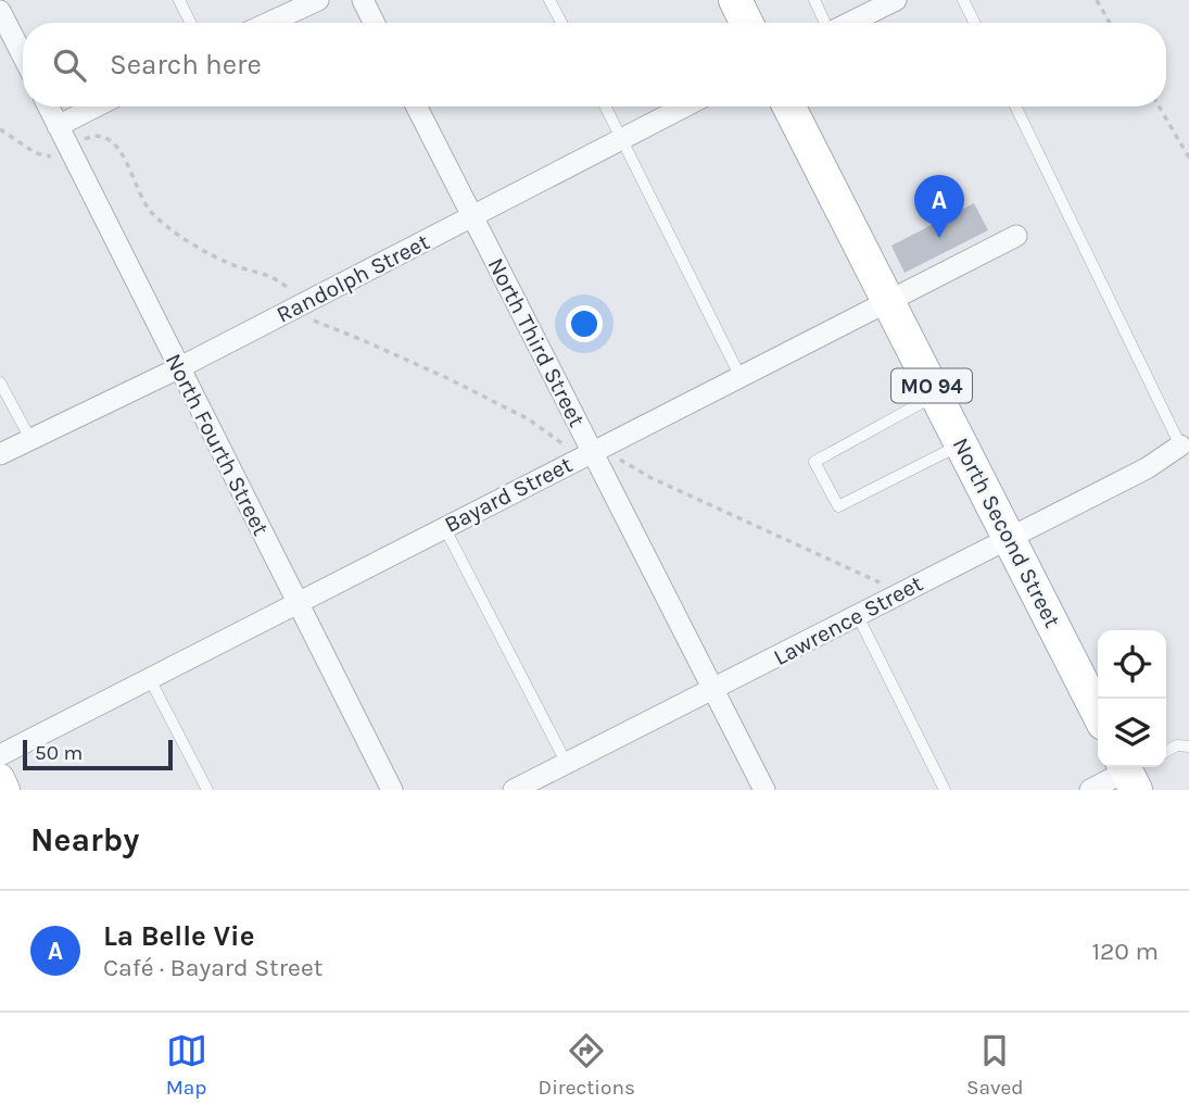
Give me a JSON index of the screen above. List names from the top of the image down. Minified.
{"streets":{"main road":["MO 94","North Second Street"],"street":["Randolph Street","North Third Street","North Fourth Street","Bayard Street","Lawrence Street"]},"crossings":[["Randolph Street","North Third Street"],["Randolph Street","North Fourth Street"],["North Third Street","Bayard Street"],["North Third Street","Lawrence Street"],["North Fourth Street","Bayard Street"],["Bayard Street","North Second Street"],["North Second Street","Lawrence Street"]],"scale_bar":"50 m","page":{"search":"Search here","pins":"A","scale":"50 m","heading":"Nearby","list":[{"mark":"A","name":"La Belle Vie","note":"Café · Bayard Street","value":"120 m"}],"nav":["Map","Directions","Saved"]}}
